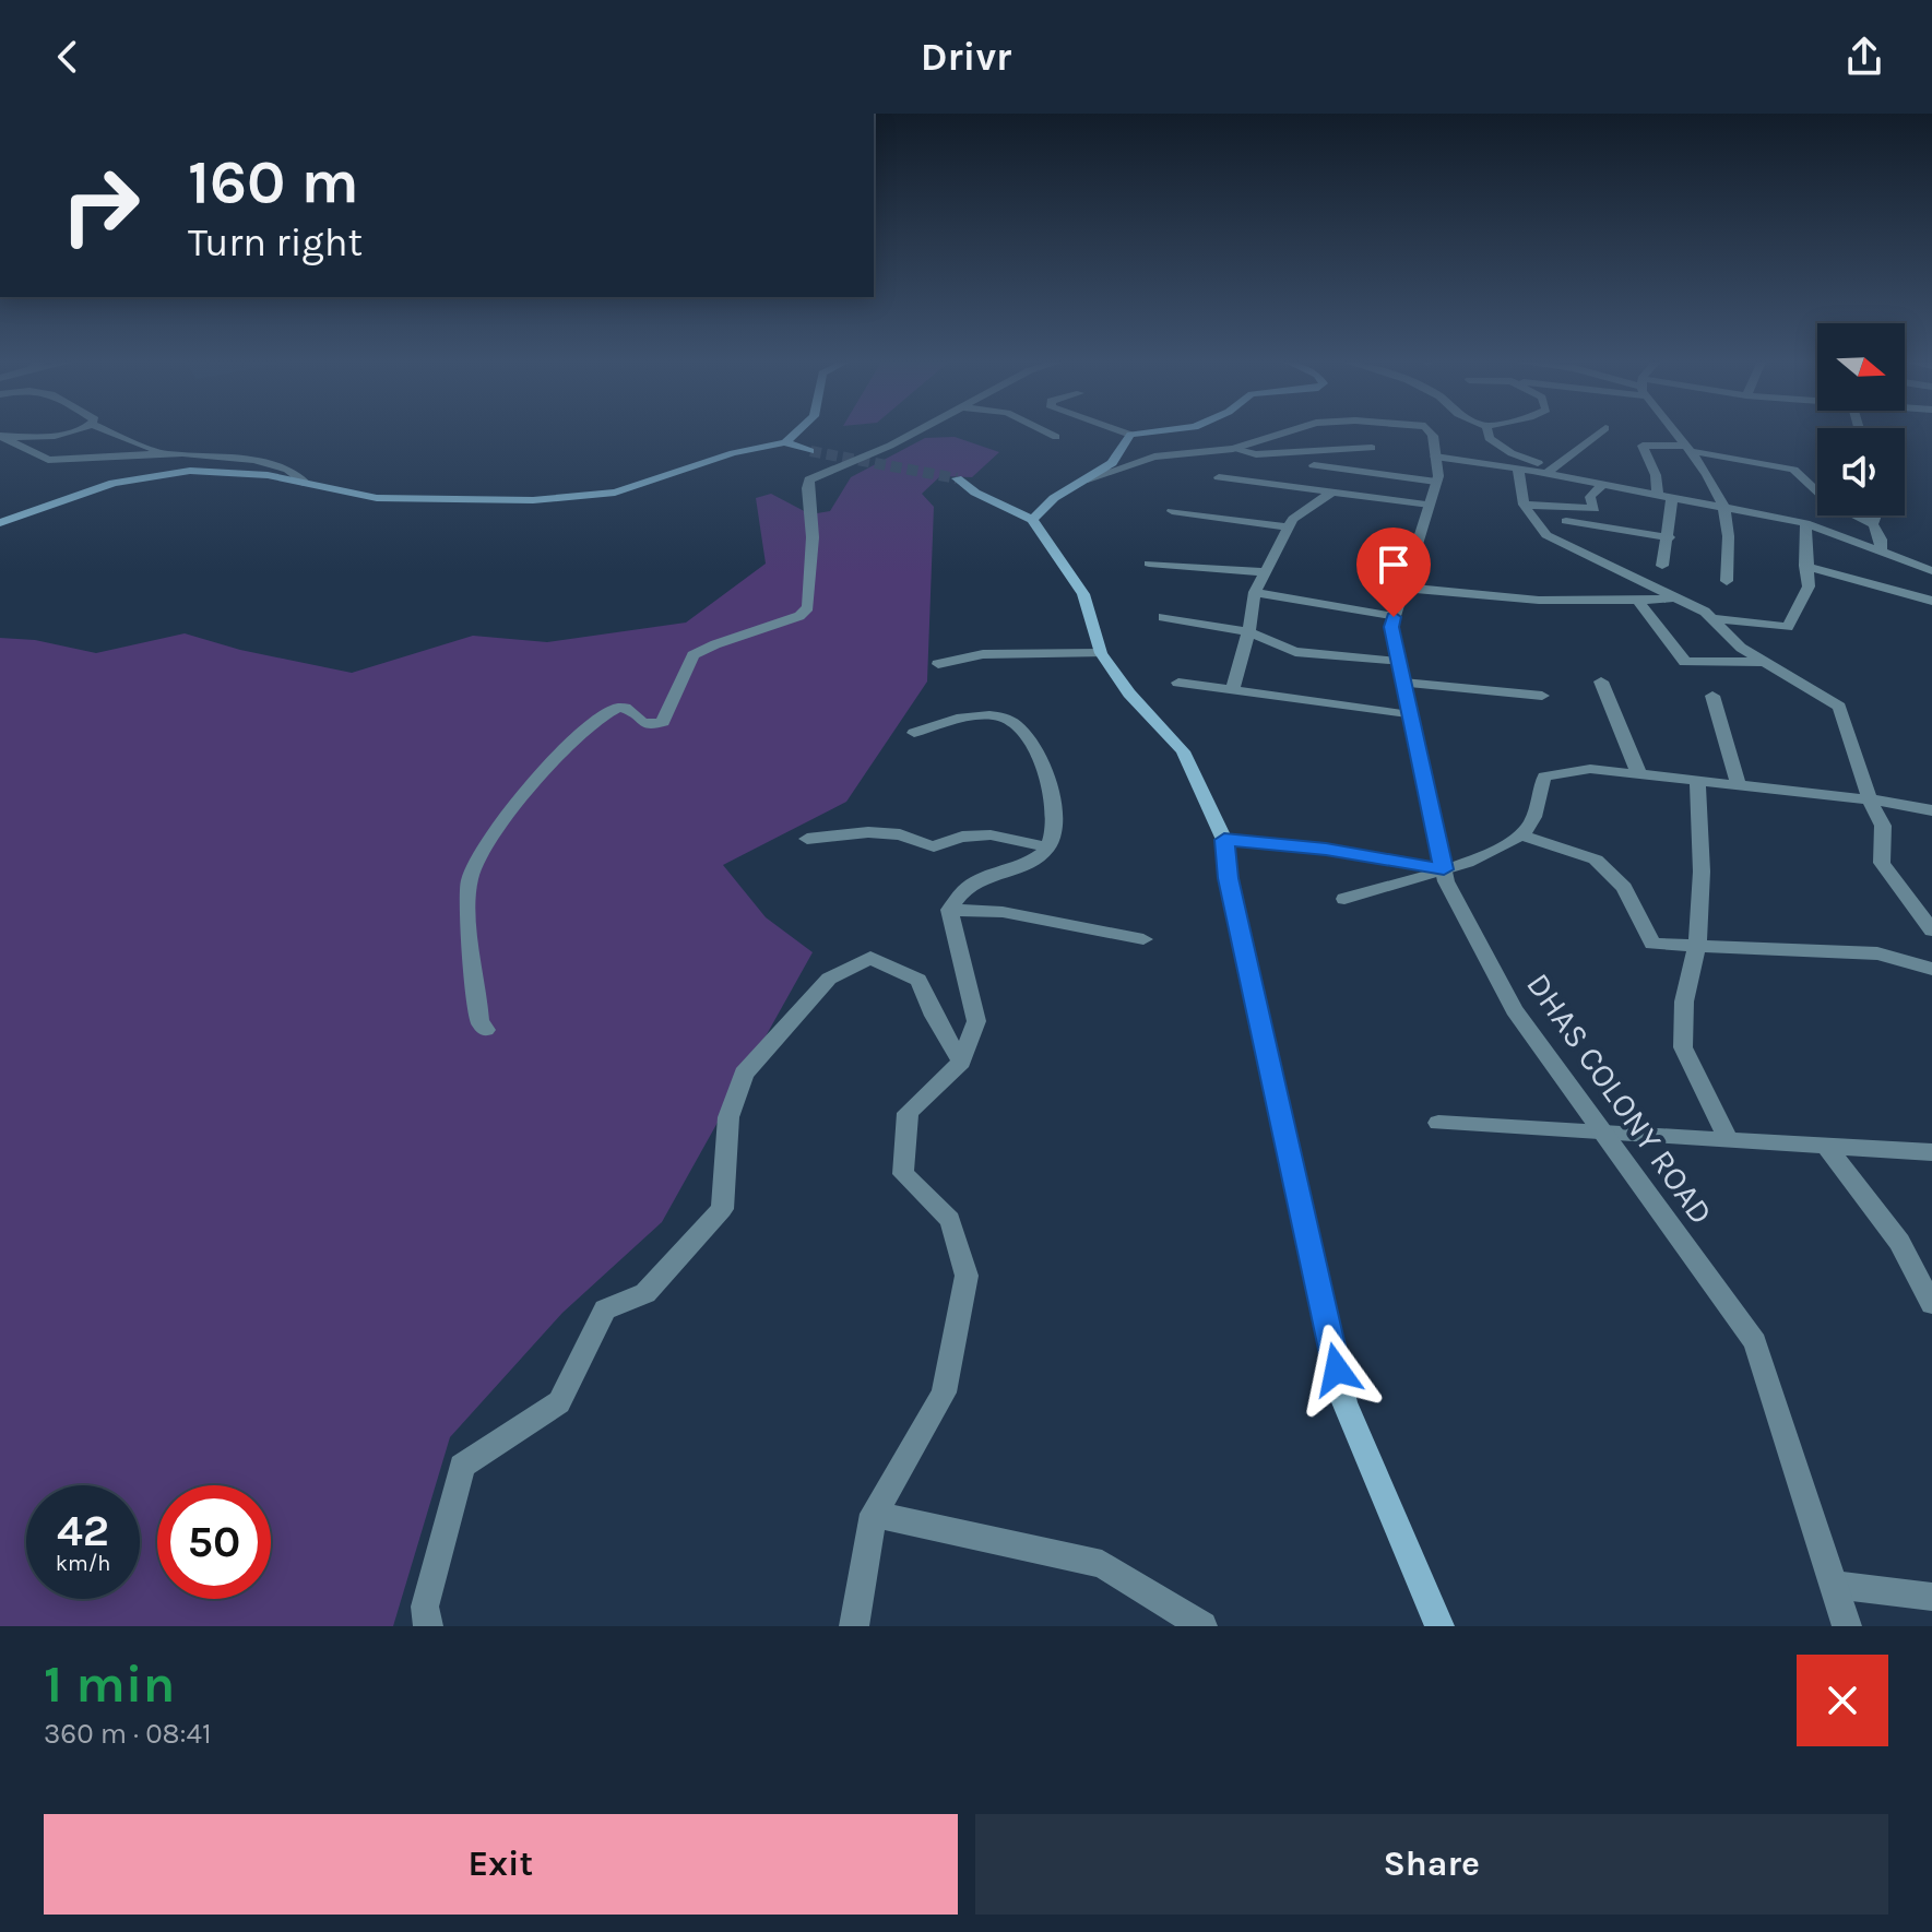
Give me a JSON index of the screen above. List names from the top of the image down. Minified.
{"streets":{"street":["DHAS COLONY ROAD"]},"north":"right","page":{"header":"Drivr","turn":["160 m","Turn right"],"speed":"42 km/h","limit":"50","heading":["1 min","360 m · 08:41"],"buttons":["Exit","Share"]}}
